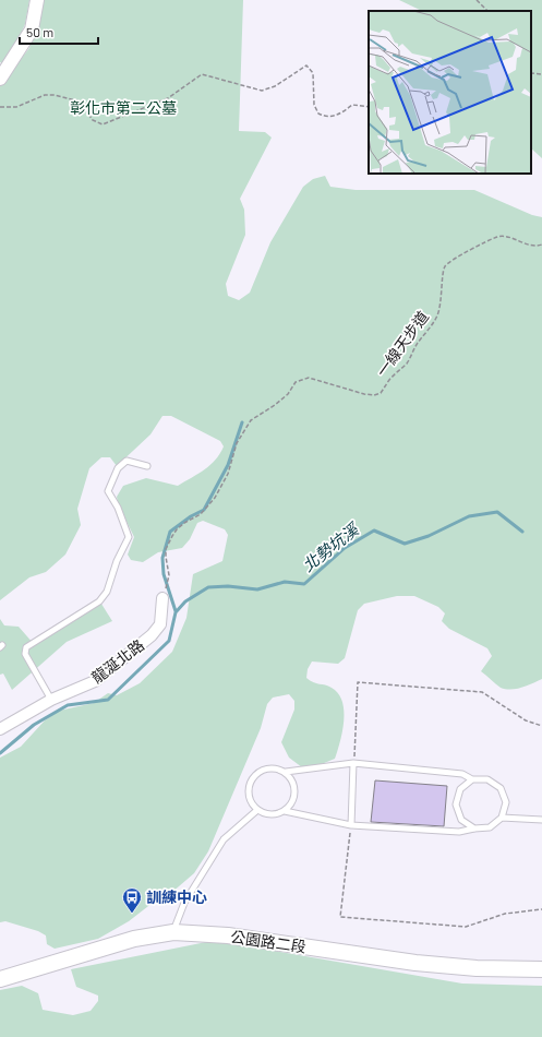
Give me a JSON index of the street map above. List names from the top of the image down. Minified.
{"streets":{"main road":["公園路二段"],"street":["龍涎北路"],"path":["一線天步道"]},"crossings":[["一線天步道","龍涎北路"]],"water":["北勢坑溪"],"parks":["彰化市第二公墓"],"places":{"bus stop":["訓練中心"]},"scale_bar":"50 m"}
